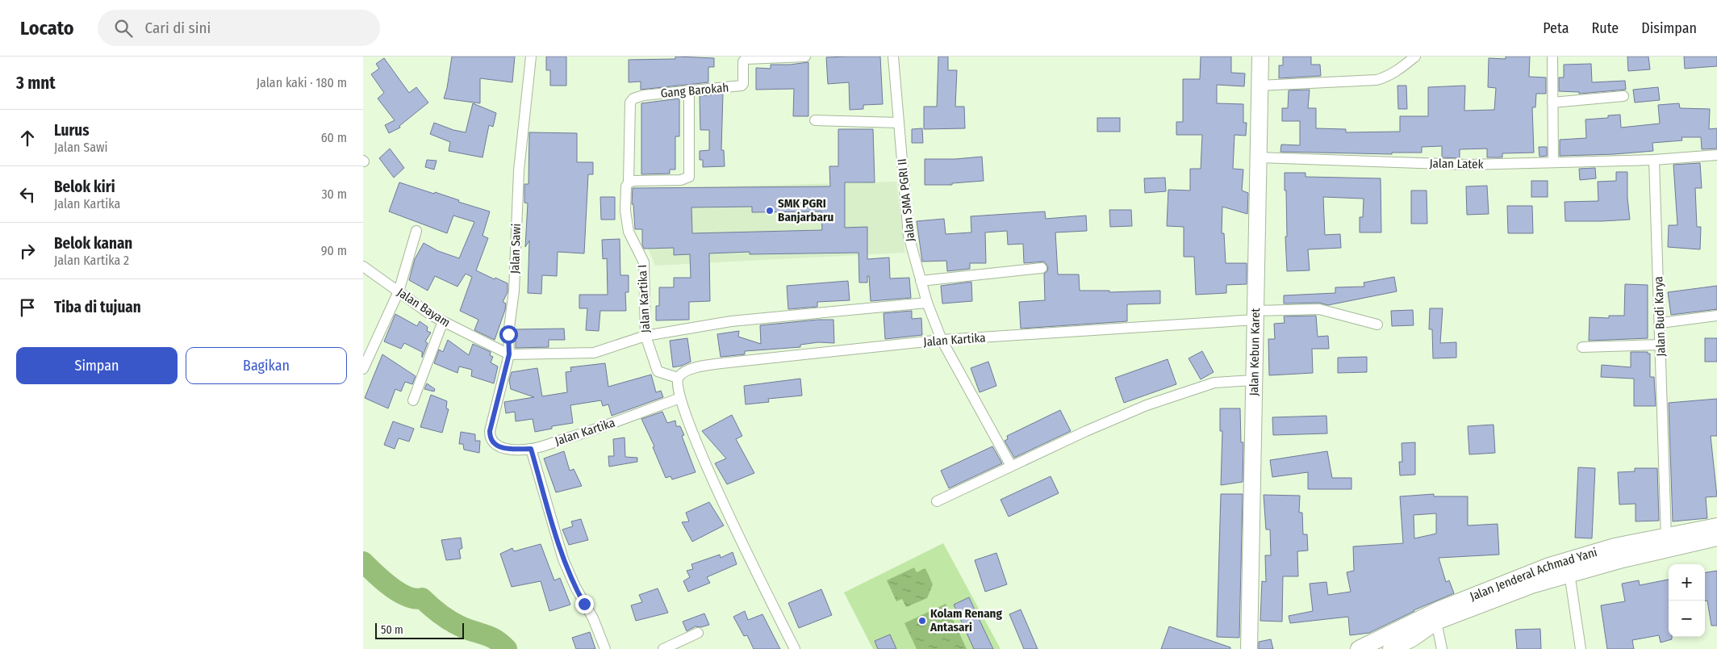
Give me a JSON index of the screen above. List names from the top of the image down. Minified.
{"streets":{"main road":["Jalan Kebun Karet","Jalan Jenderal Achmad Yani"],"street":["Gang Barokah","Jalan Latek","Jalan SMA PGRI II","Jalan Sawi","Jalan Kartika I","Jalan Bayam","Jalan Budi Karya","Jalan Kartika"]},"crossings":[["Gang Barokah","Jalan Kartika I"],["Jalan Latek","Jalan Budi Karya"],["Jalan Latek","Jalan Kebun Karet"],["Jalan SMA PGRI II","Jalan Kartika"],["Jalan Sawi","Jalan Bayam"],["Jalan Sawi","Jalan Kartika"],["Jalan Kartika I","Jalan Kartika"],["Jalan Budi Karya","Jalan Jenderal Achmad Yani"],["Jalan Kartika","Jalan Kebun Karet"]],"places":["SMK PGRI Banjarbaru","Kolam Renang Antasari"],"scale_bar":"50 m","page":{"header":"Locato","search":"Cari di sini","nav":["Peta","Rute","Disimpan"],"heading":["3 mnt","Jalan kaki · 180 m"],"list":[["Lurus","Jalan Sawi","60 m"],["Belok kiri","Jalan Kartika","30 m"],["Belok kanan","Jalan Kartika 2","90 m"],"Tiba di tujuan"],"buttons":["Simpan","Bagikan"],"map_buttons":["+","−"],"scale":"50 m"}}
